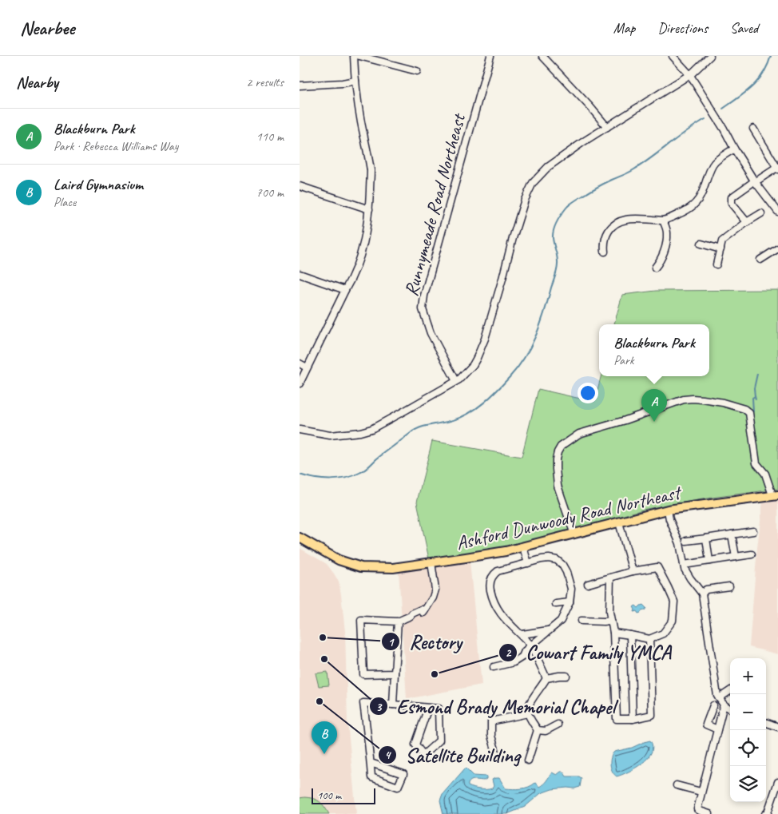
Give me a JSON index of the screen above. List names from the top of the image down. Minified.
{"streets":{"main road":["Ashford Dunwoody Road Northeast"],"street":["Runnymeade Road Northeast"]},"places":["Rectory","Esmond Brady Memorial Chapel","Cowart Family YMCA","Satellite Building"],"scale_bar":"100 m","page":{"header":"Nearbee","nav":["Map","Directions","Saved"],"heading":["Nearby","2 results"],"list":[{"mark":"A","name":"Blackburn Park","note":"Park · Rebecca Williams Way","value":"110 m"},{"mark":"B","name":"Laird Gymnasium","note":"Place","value":"700 m"}],"popup":["Blackburn Park","Park"],"pins":["A","B"],"map_buttons":["+","−"],"scale":"100 m"}}
